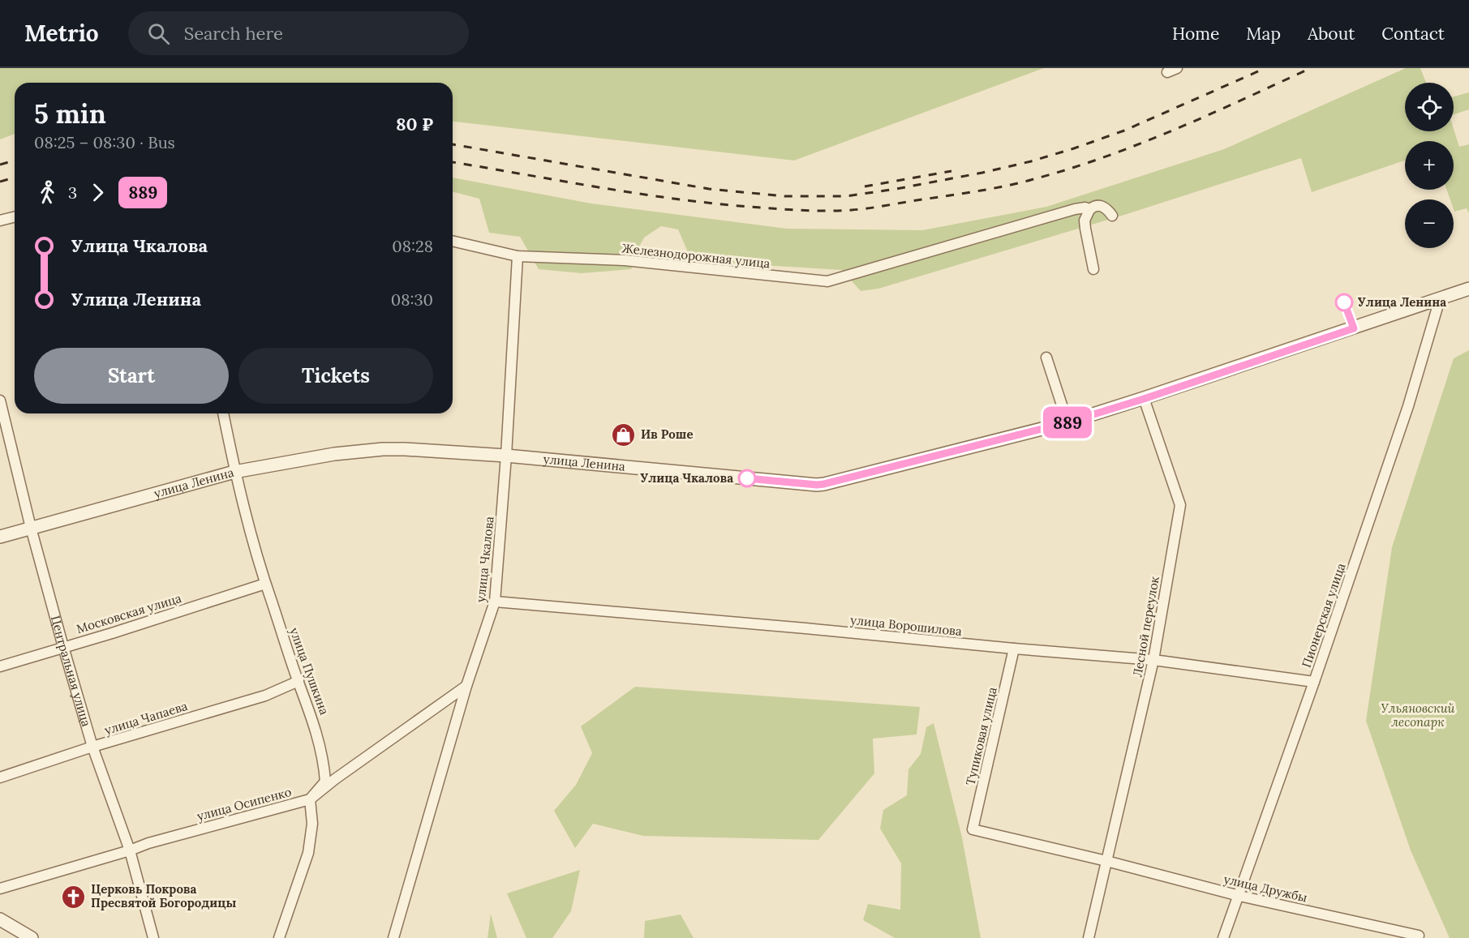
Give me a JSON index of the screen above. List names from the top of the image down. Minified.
{"streets":{"street":["Железнодорожная улица","улица Ленина","улица Чкалова","Московская улица","Пионерская улица","улица Ворошилова","Лесной переулок","Центральная улица","улица Пушкина","улица Чапаева","Тупиковая улица","улица Осипенко","улица Дружбы"]},"crossings":[["Железнодорожная улица","улица Чкалова"],["улица Ленина","улица Чкалова"],["улица Ленина","Пионерская улица"],["улица Ленина","Лесной переулок"],["улица Ленина","Центральная улица"],["улица Ленина","улица Пушкина"],["улица Чкалова","улица Ворошилова"],["улица Чкалова","улица Осипенко"],["Московская улица","Центральная улица"],["Московская улица","улица Пушкина"],["Пионерская улица","улица Ворошилова"],["Пионерская улица","улица Дружбы"],["улица Ворошилова","Лесной переулок"],["улица Ворошилова","Тупиковая улица"],["Лесной переулок","улица Дружбы"],["Центральная улица","улица Чапаева"],["Центральная улица","улица Осипенко"],["улица Пушкина","улица Чапаева"],["улица Пушкина","улица Осипенко"],["Тупиковая улица","улица Дружбы"]],"parks":["Ульяновский лесопарк"],"places":{"other":["Улица Ленина","Улица Чкалова"],"shop":["Ив Роше"],"church":["Церковь Покрова Пресвятой Богородицы"]},"lines":["bus line 889"],"page":{"header":"Metrio","search":"Search here","nav":["Home","Map","About","Contact"],"on_map":"889","map_buttons":["+","−"],"heading":["5 min","08:25 – 08:30 · Bus","80 ₽"],"legs":["3","889"],"list":[{"name":"Улица Чкалова","value":"08:28"},{"name":"Улица Ленина","value":"08:30"}],"buttons":["Start","Tickets"]}}
